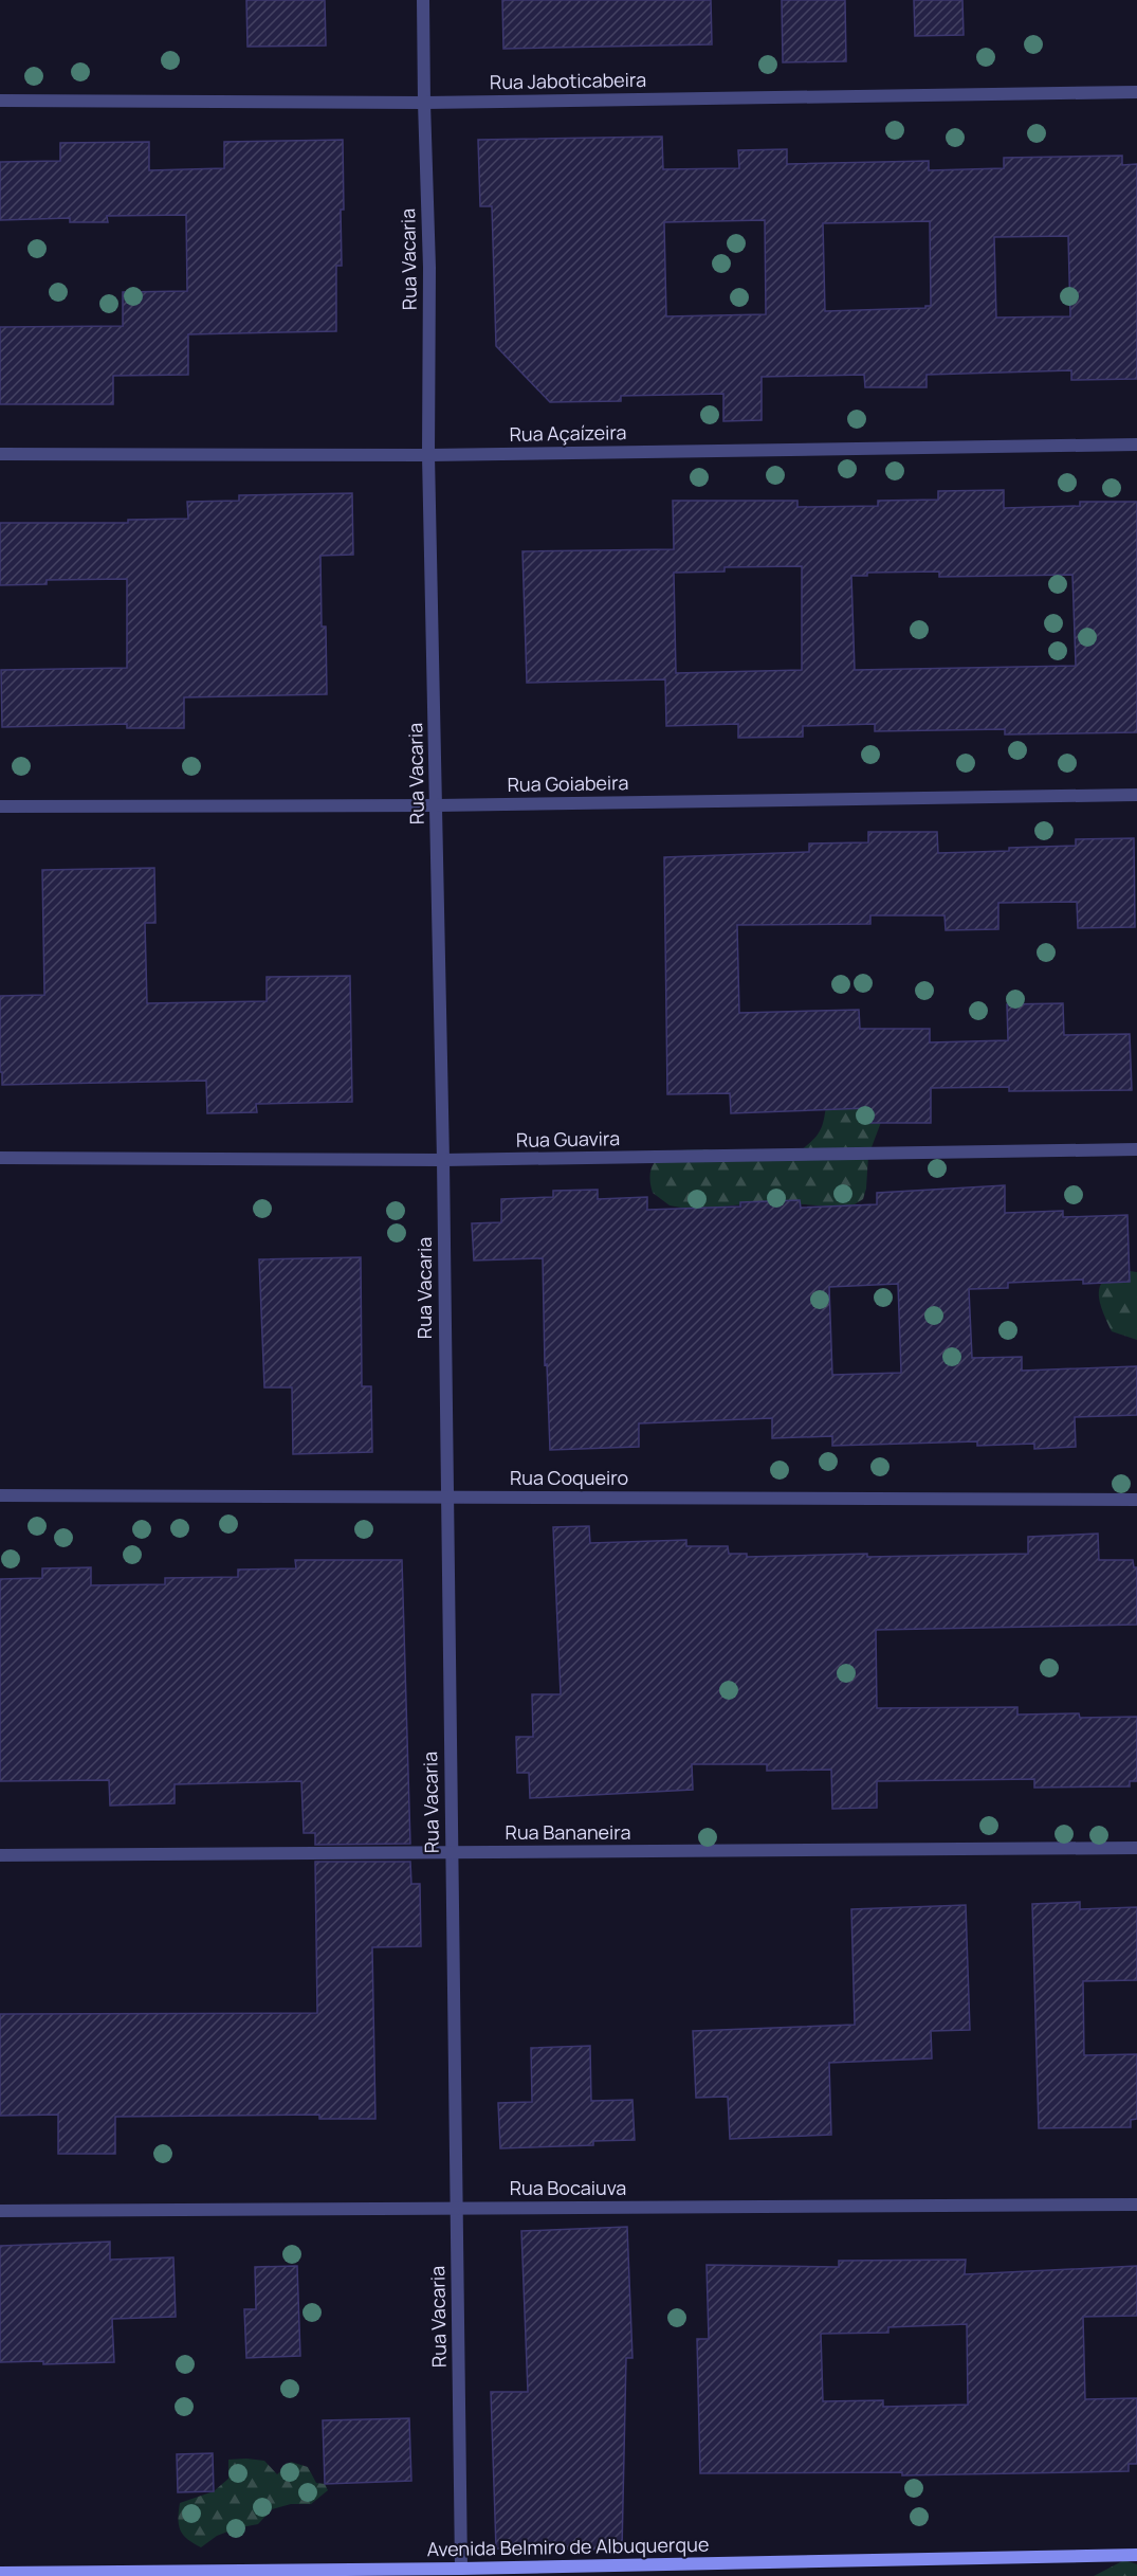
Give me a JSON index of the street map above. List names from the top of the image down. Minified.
{"streets":{"main road":["Avenida Belmiro de Albuquerque"],"street":["Rua Jaboticabeira","Rua Vacaria","Rua Açaízeira","Rua Goiabeira","Rua Guavira","Rua Coqueiro","Rua Bananeira","Rua Bocaiuva"]},"crossings":[["Rua Jaboticabeira","Rua Vacaria"],["Rua Vacaria","Rua Açaízeira"],["Rua Vacaria","Rua Goiabeira"],["Rua Vacaria","Rua Guavira"],["Rua Vacaria","Rua Coqueiro"],["Rua Vacaria","Rua Bananeira"],["Rua Vacaria","Rua Bocaiuva"],["Rua Vacaria","Avenida Belmiro de Albuquerque"]]}
